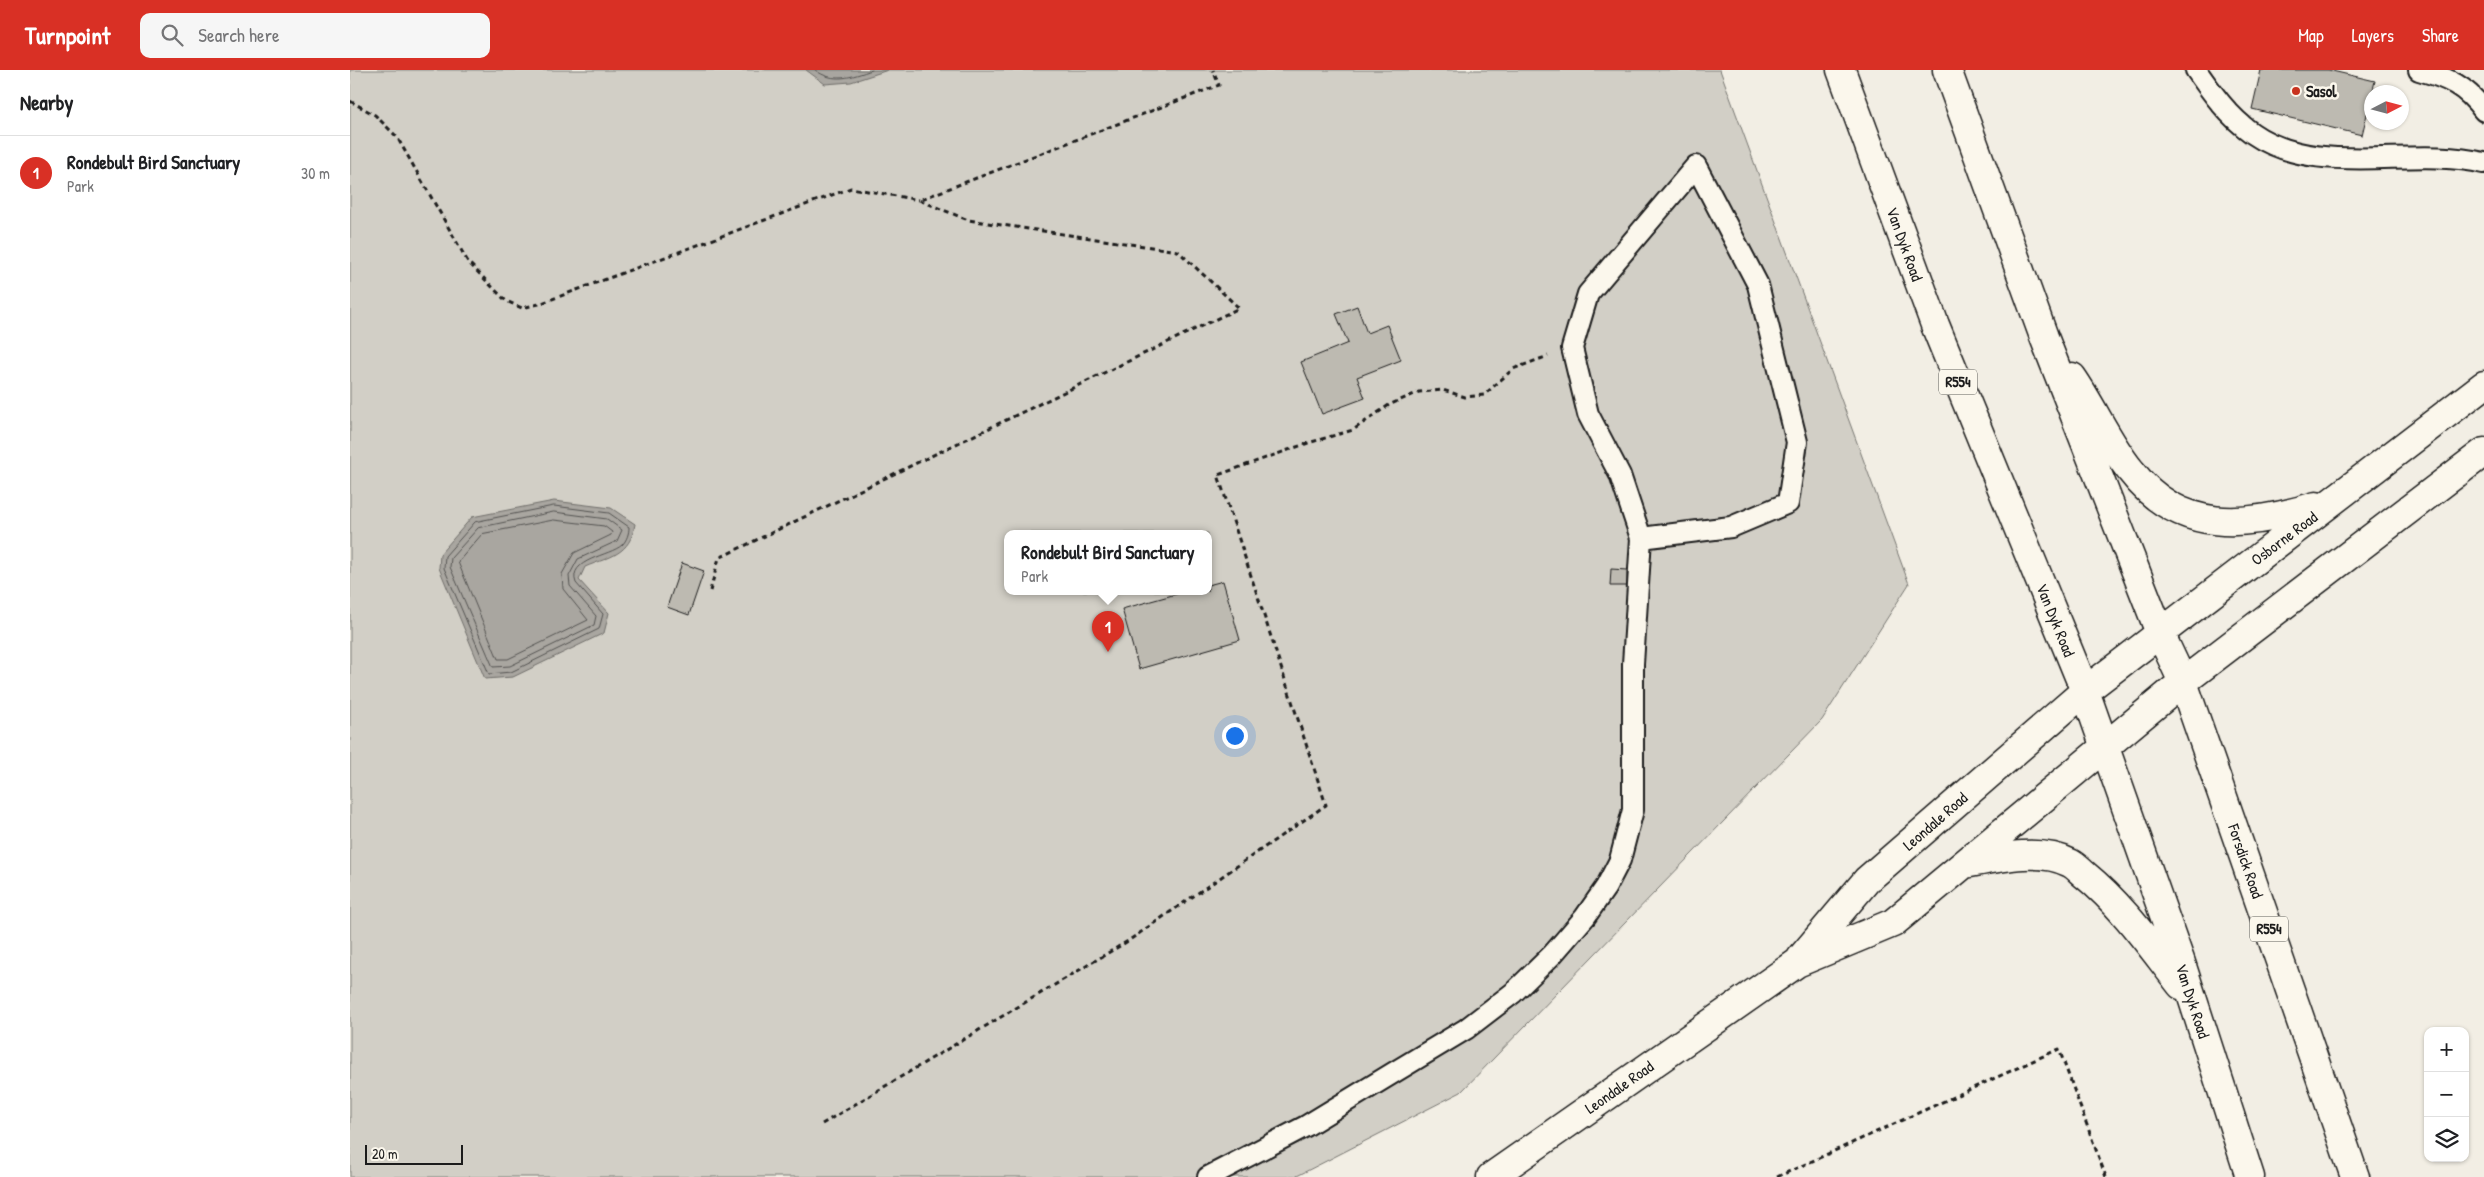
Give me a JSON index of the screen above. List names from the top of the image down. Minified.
{"streets":{"main road":["Van Dyk Road","R554","Osborne Road","Leondale Road","Forsdick Road"]},"crossings":[["Van Dyk Road","Osborne Road"],["Van Dyk Road","Leondale Road"],["R554","Osborne Road"],["R554","Forsdick Road"],["Osborne Road","Leondale Road"],["Osborne Road","Forsdick Road"]],"places":["Sasol"],"scale_bar":"20 m","north":"right","page":{"header":"Turnpoint","search":"Search here","nav":["Map","Layers","Share"],"heading":"Nearby","list":[{"mark":"1","name":"Rondebult Bird Sanctuary","note":"Park","value":"30 m"}],"popup":["Rondebult Bird Sanctuary","Park"],"pins":"1","map_buttons":["+","−"],"scale":"20 m"}}
